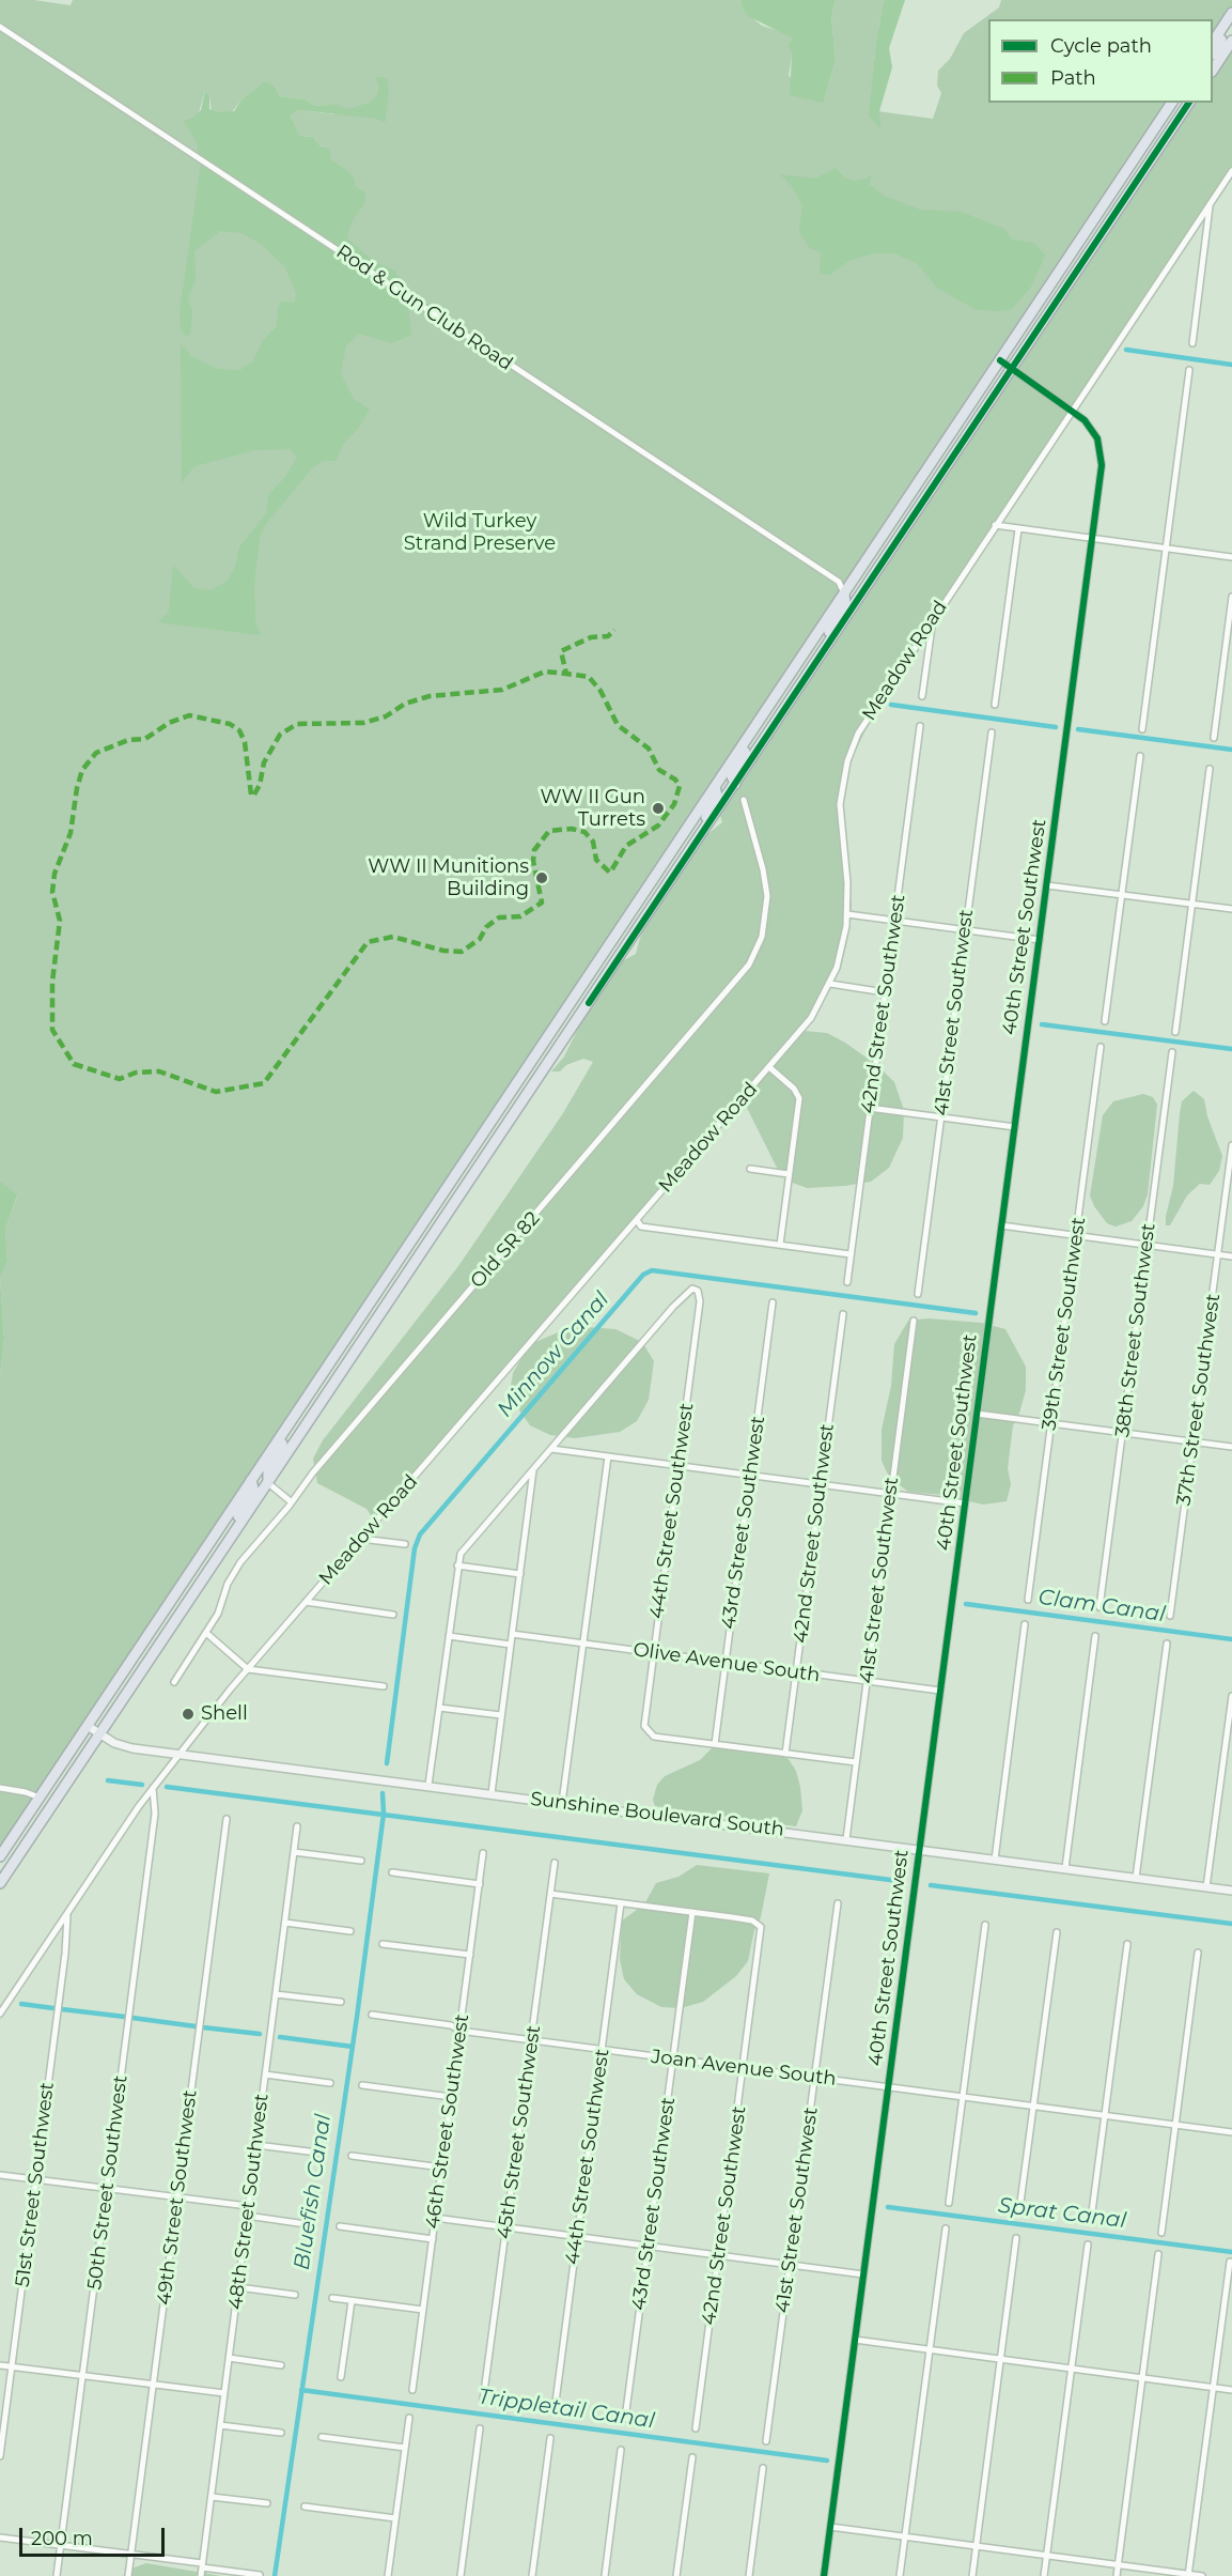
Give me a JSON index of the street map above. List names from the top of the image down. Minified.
{"streets":{"street":["Rod & Gun Club Road","Meadow Road","40th Street Southwest","42nd Street Southwest","41st Street Southwest","Old SR 82","39th Street Southwest","38th Street Southwest","37th Street Southwest","44th Street Southwest","43rd Street Southwest","Olive Avenue South","Sunshine Boulevard South","Joan Avenue South","46th Street Southwest","45th Street Southwest","50th Street Southwest","51st Street Southwest","49th Street Southwest","48th Street Southwest"]},"crossings":[["Meadow Road","40th Street Southwest"],["Meadow Road","Sunshine Boulevard South"],["Meadow Road","50th Street Southwest"],["Meadow Road","51st Street Southwest"],["40th Street Southwest","Olive Avenue South"],["40th Street Southwest","Sunshine Boulevard South"],["40th Street Southwest","Joan Avenue South"],["42nd Street Southwest","43rd Street Southwest"],["42nd Street Southwest","Olive Avenue South"],["42nd Street Southwest","Joan Avenue South"],["41st Street Southwest","Olive Avenue South"],["41st Street Southwest","Sunshine Boulevard South"],["41st Street Southwest","Joan Avenue South"],["44th Street Southwest","43rd Street Southwest"],["44th Street Southwest","Olive Avenue South"],["44th Street Southwest","Joan Avenue South"],["43rd Street Southwest","Olive Avenue South"],["43rd Street Southwest","Joan Avenue South"],["Joan Avenue South","46th Street Southwest"],["Joan Avenue South","45th Street Southwest"]],"water":["Minnow Canal","Clam Canal","Bluefish Canal","Sprat Canal","Trippletail Canal"],"parks":["Wild Turkey Strand Preserve"],"places":["WW II Gun Turrets","WW II Munitions Building","Shell"],"legend":["Cycle path","Path"],"scale_bar":"200 m"}
